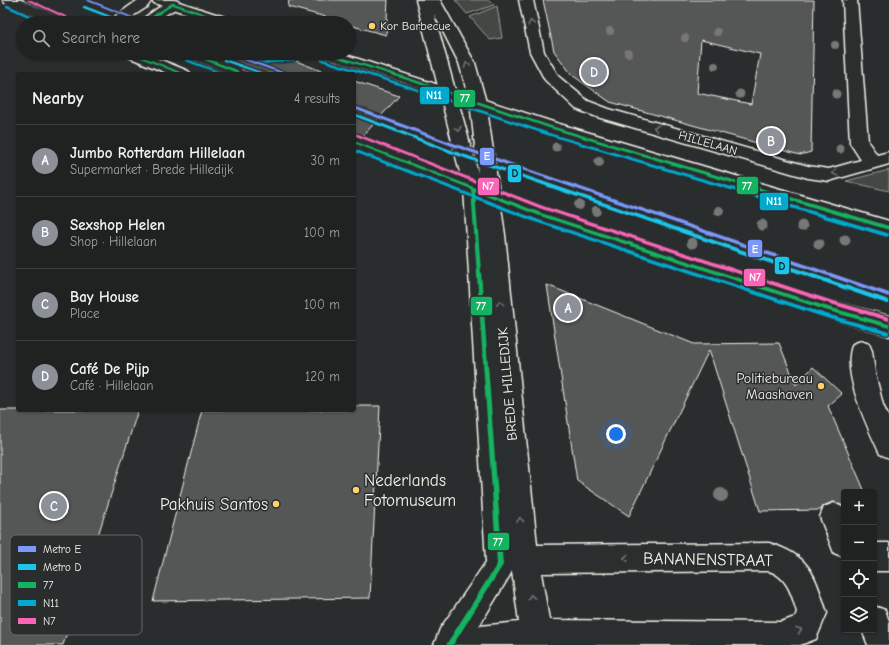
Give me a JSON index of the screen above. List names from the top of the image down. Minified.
{"streets":{"street":["HILLELAAN","BREDE HILLEDIJK","BANANENSTRAAT"]},"crossings":[["BREDE HILLEDIJK","BANANENSTRAAT"]],"places":["Kor Barbecue","Politiebureau Maashaven","Nederlands Fotomuseum","Pakhuis Santos"],"lines":["metro line E","transit line N7","transit line 77","transit line N11","metro line D"],"legend":["Metro E","Metro D","77","N11","N7"],"page":{"search":"Search here","pins":["D","B","A","C"],"heading":["Nearby","4 results"],"list":[{"mark":"A","name":"Jumbo Rotterdam Hillelaan","note":"Supermarket · Brede Hilledijk","value":"30 m"},{"mark":"B","name":"Sexshop Helen","note":"Shop · Hillelaan","value":"100 m"},{"mark":"C","name":"Bay House","note":"Place","value":"100 m"},{"mark":"D","name":"Café De Pijp","note":"Café · Hillelaan","value":"120 m"}],"map_buttons":["+","−"]}}
